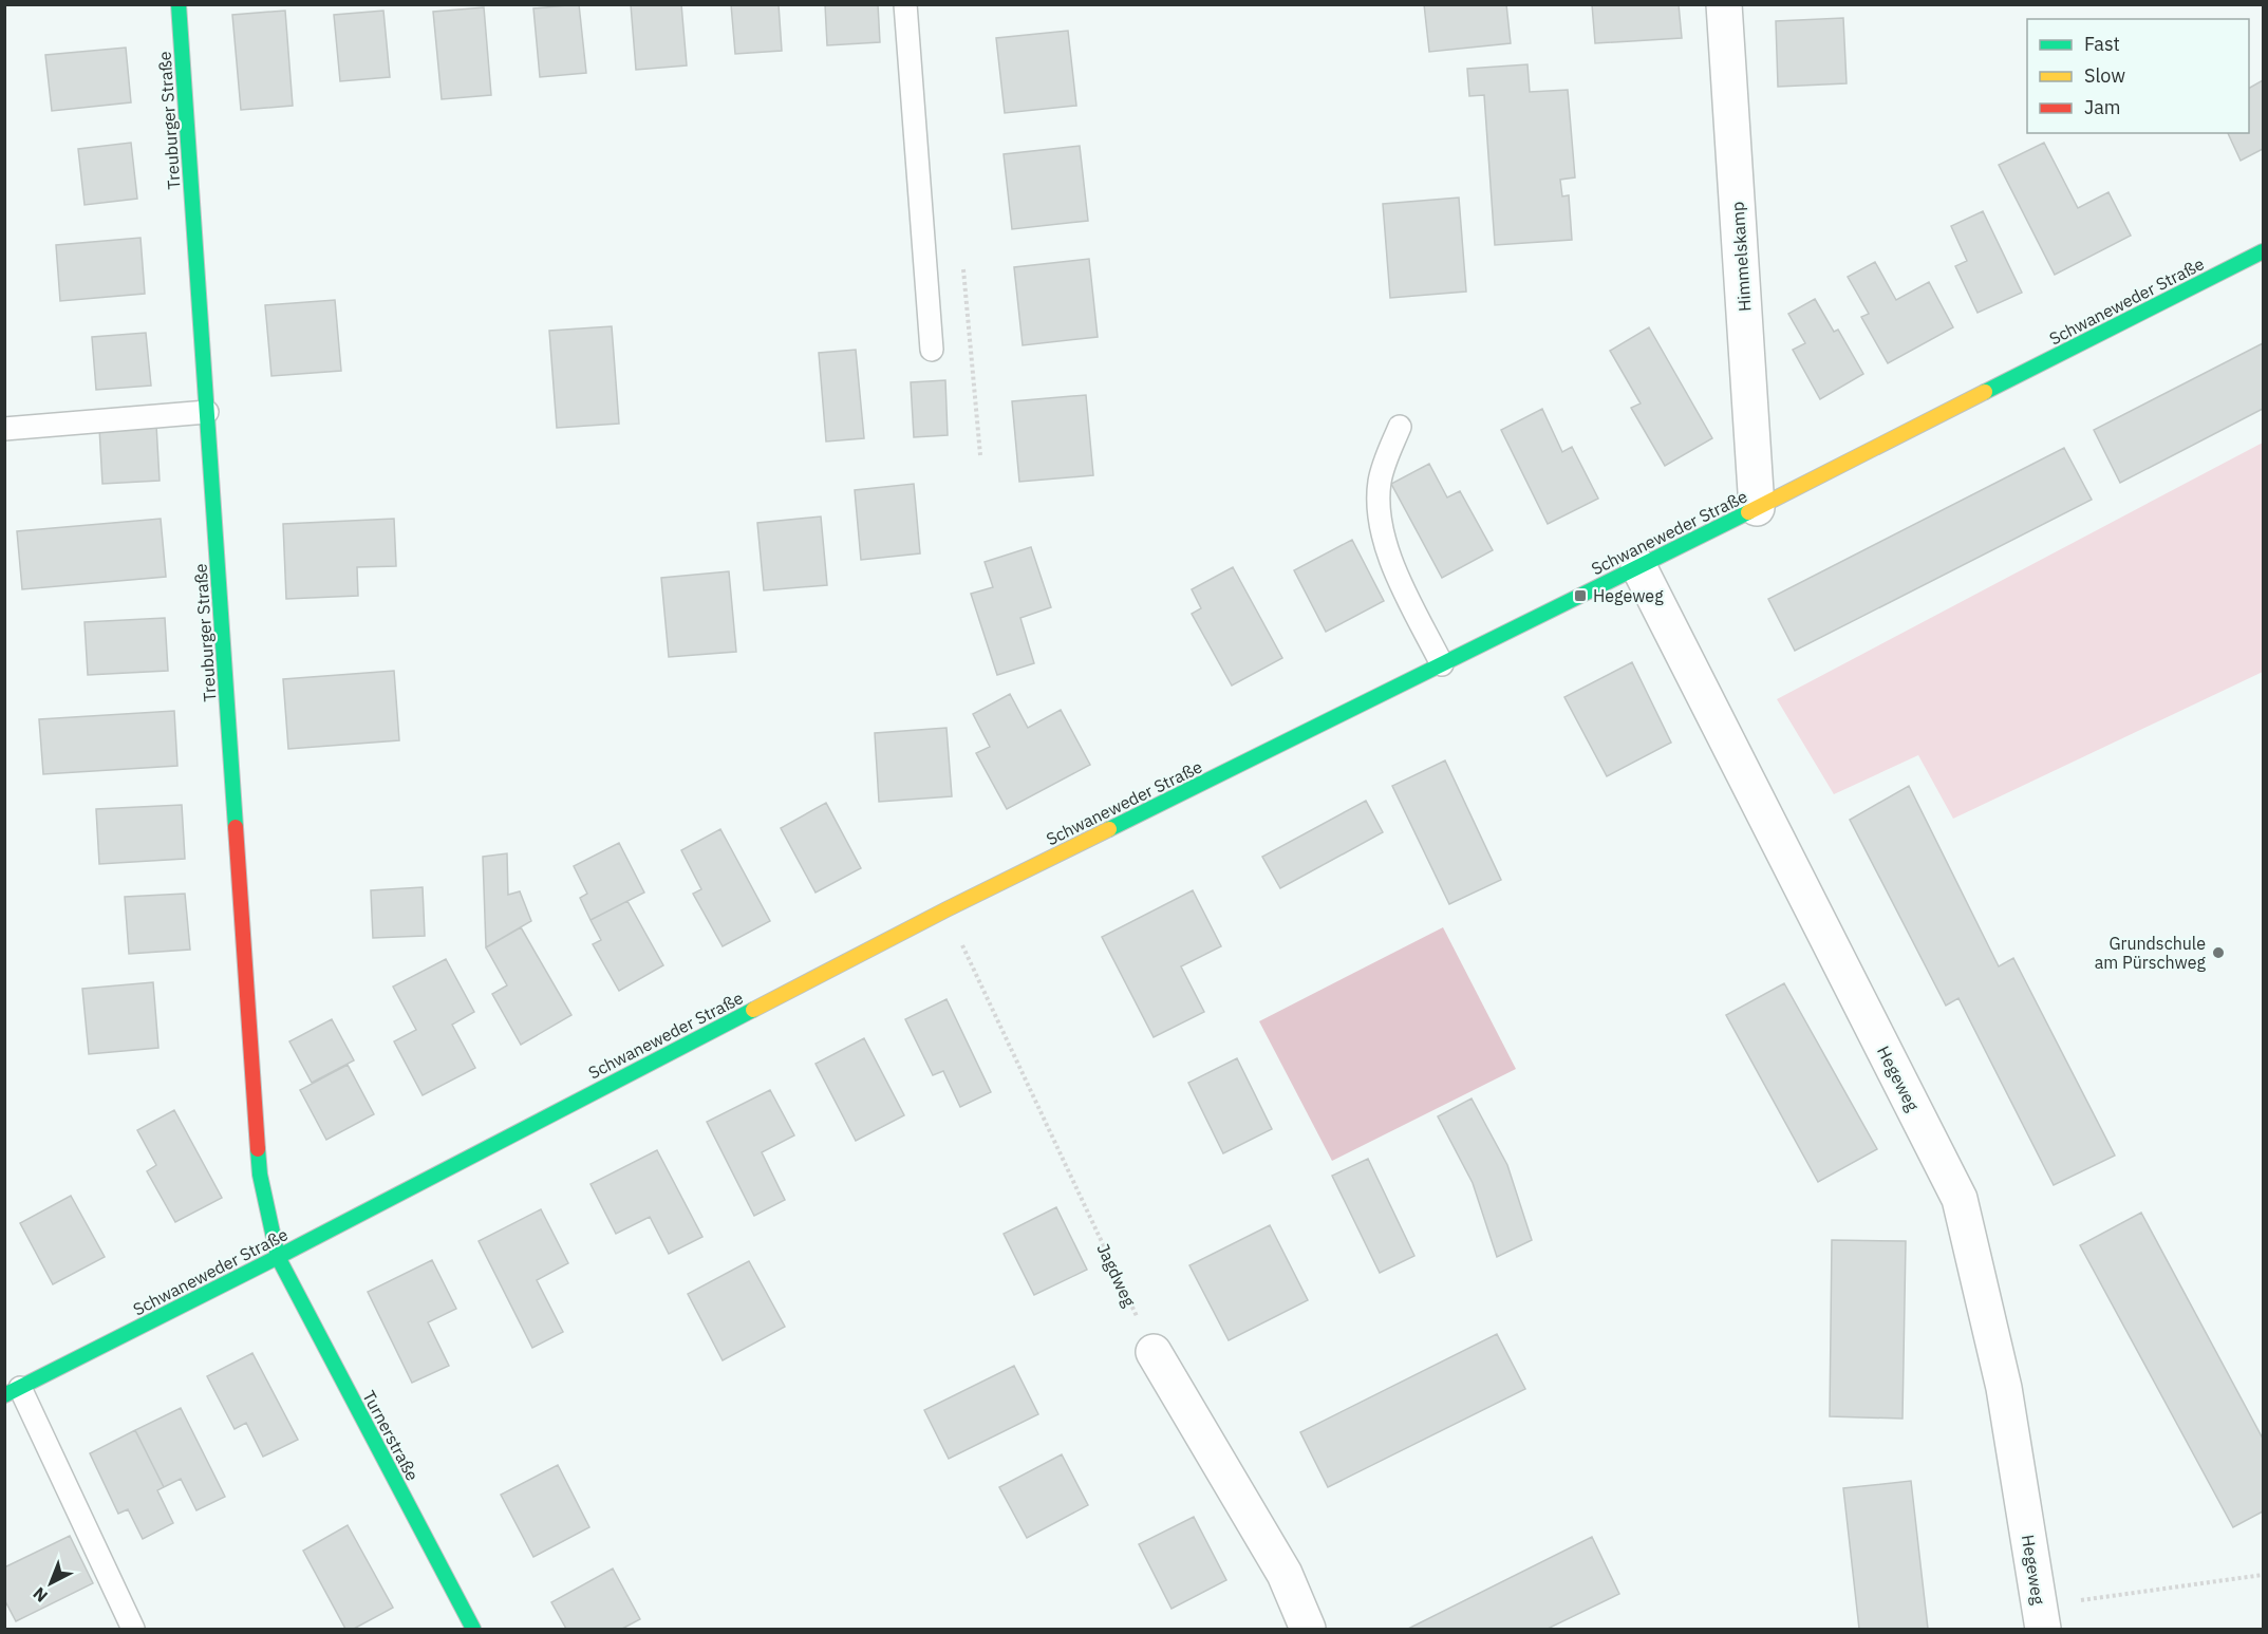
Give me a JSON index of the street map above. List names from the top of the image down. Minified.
{"streets":{"main road":["Treuburger Straße","Schwaneweder Straße","Turnerstraße"],"street":["Himmelskamp","Hegeweg"],"path":["Jagdweg"]},"crossings":[["Treuburger Straße","Schwaneweder Straße"],["Treuburger Straße","Turnerstraße"],["Himmelskamp","Schwaneweder Straße"],["Schwaneweder Straße","Hegeweg"],["Schwaneweder Straße","Jagdweg"],["Schwaneweder Straße","Turnerstraße"]],"places":{"transit":["Hegeweg"],"other":["Grundschule am Pürschweg"]},"legend":["Fast","Slow","Jam"],"north":"bottom left"}
